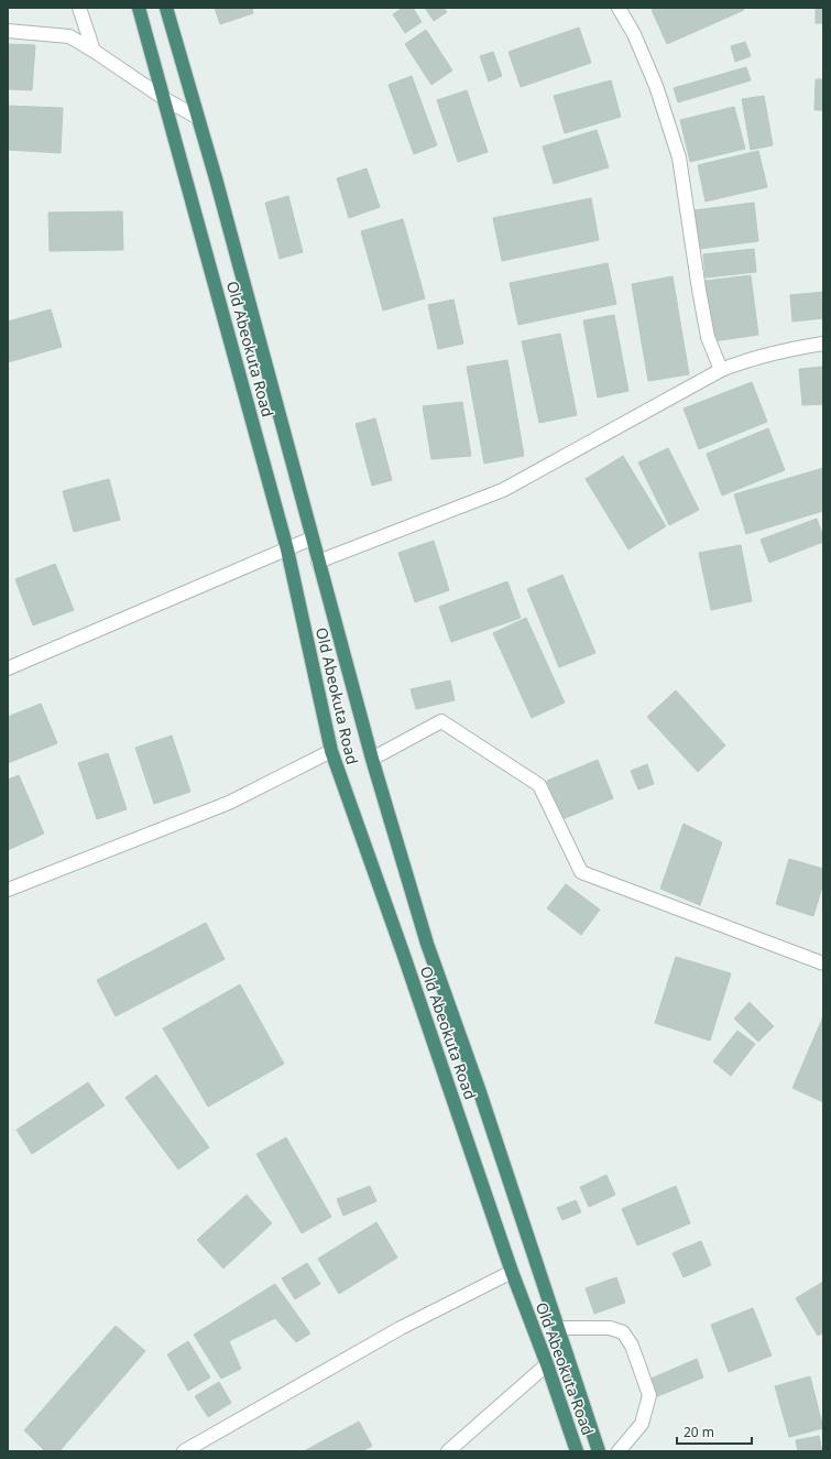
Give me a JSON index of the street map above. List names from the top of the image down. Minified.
{"streets":{"highway":["Old Abeokuta Road"]},"scale_bar":"20 m"}
